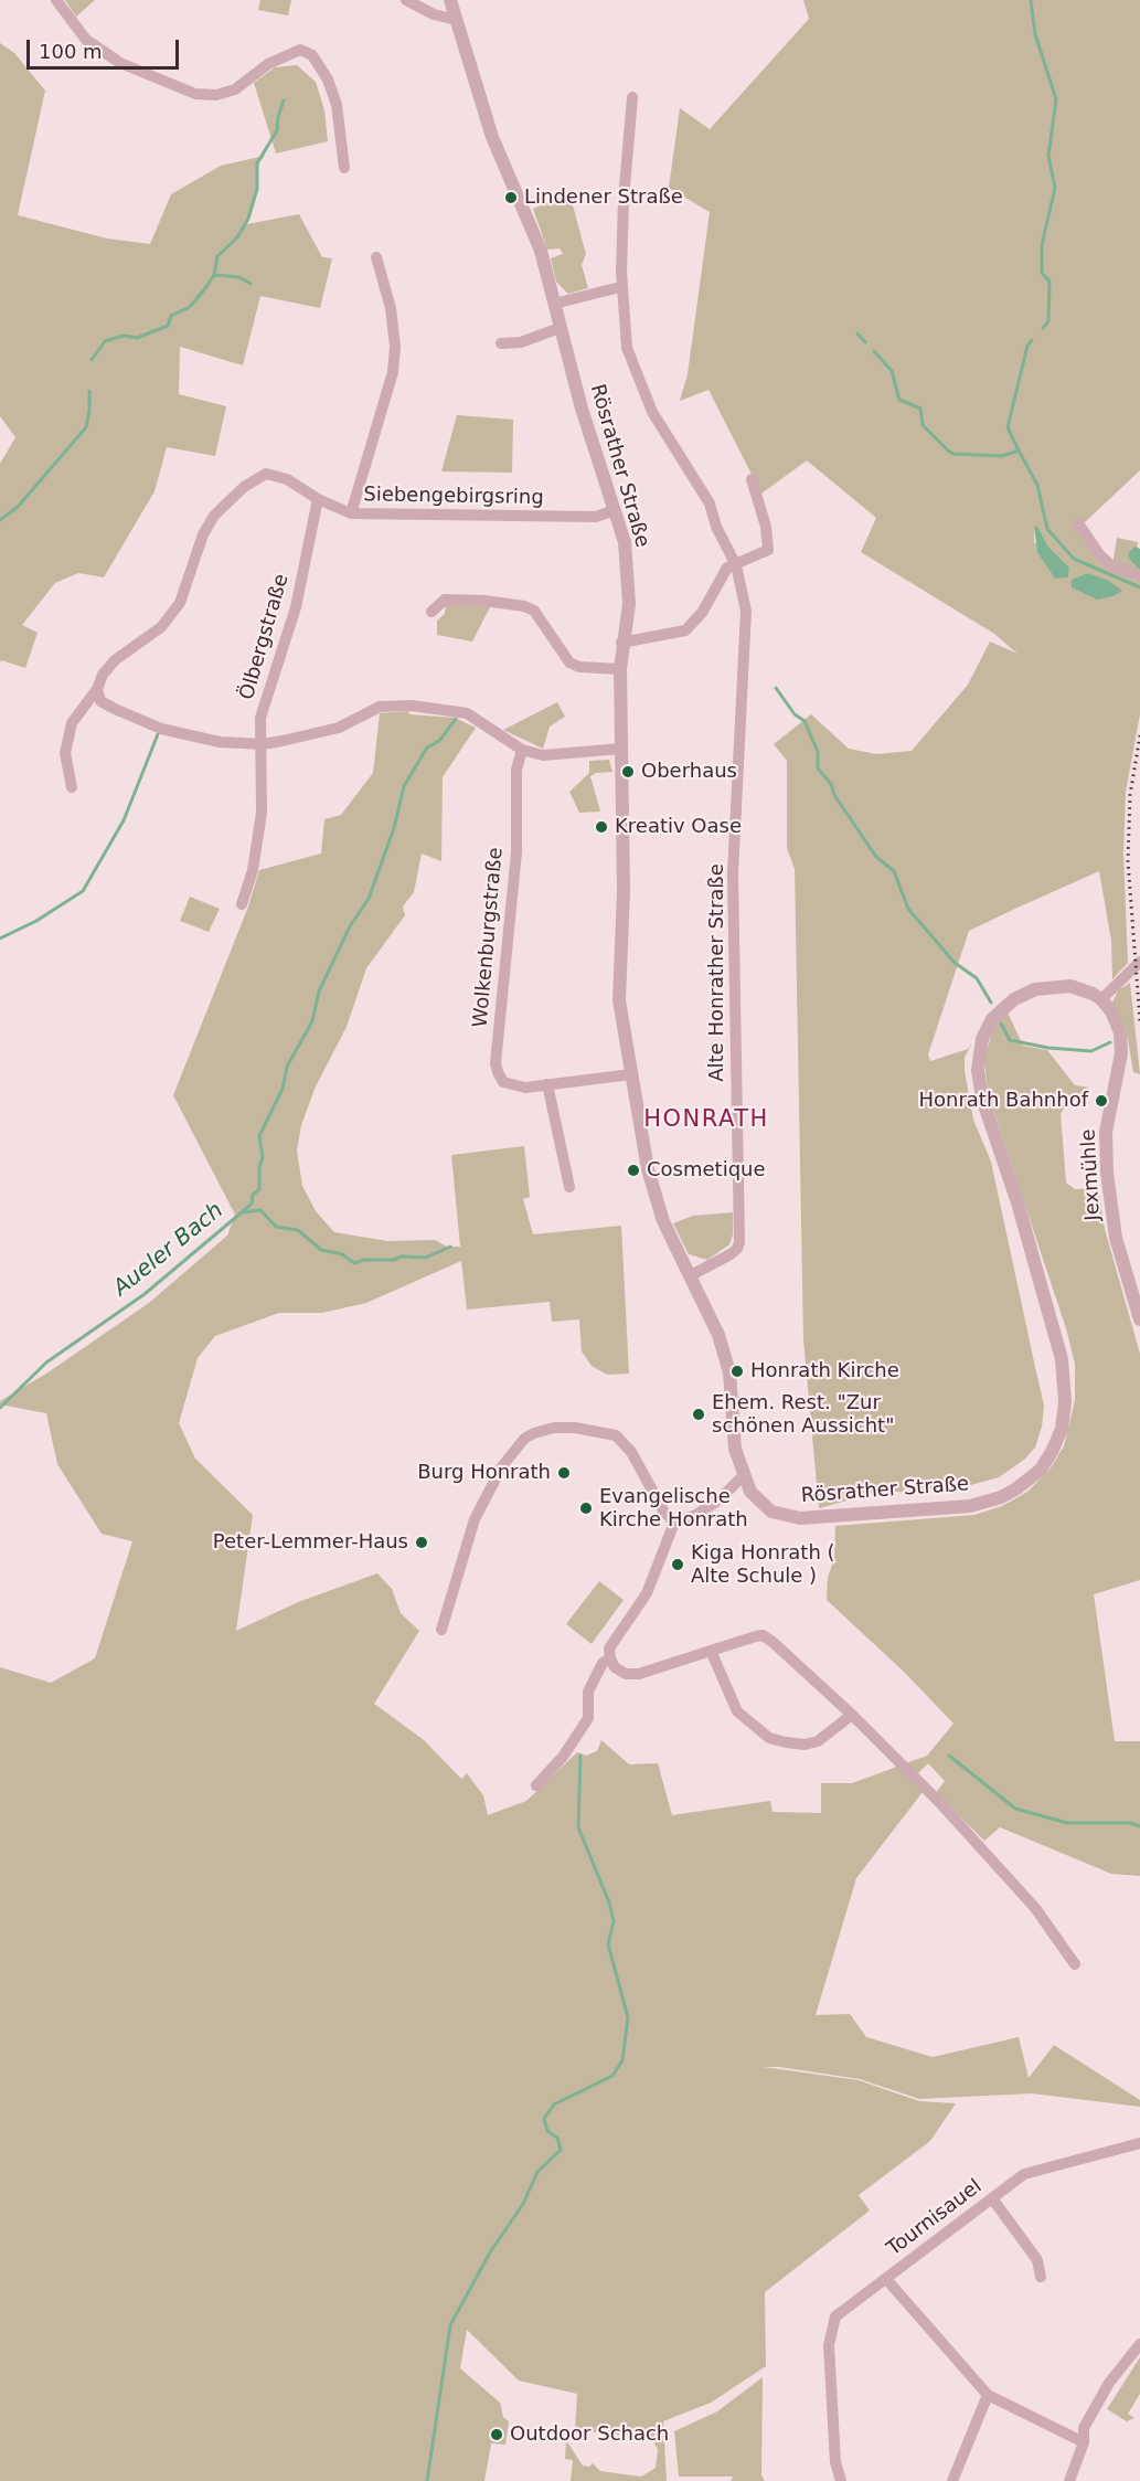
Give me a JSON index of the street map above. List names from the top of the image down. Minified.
{"streets":{"street":["Rösrather Straße","Siebengebirgsring","Ölbergstraße","Wolkenburgstraße","Alte Honrather Straße","Jexmühle","Tournisauel"]},"crossings":[["Rösrather Straße","Siebengebirgsring"],["Rösrather Straße","Wolkenburgstraße"],["Rösrather Straße","Alte Honrather Straße"],["Rösrather Straße","Jexmühle"],["Siebengebirgsring","Ölbergstraße"]],"districts":["HONRATH"],"water":["Aueler Bach"],"places":["Lindener Straße","Oberhaus","Kreativ Oase","Honrath Bahnhof","Cosmetique","Honrath Kirche","Ehem. Rest. \"Zur schönen Aussicht\"","Burg Honrath","Evangelische Kirche Honrath","Peter-Lemmer-Haus","Kiga Honrath ( Alte Schule )","Outdoor Schach"],"scale_bar":"100 m"}
